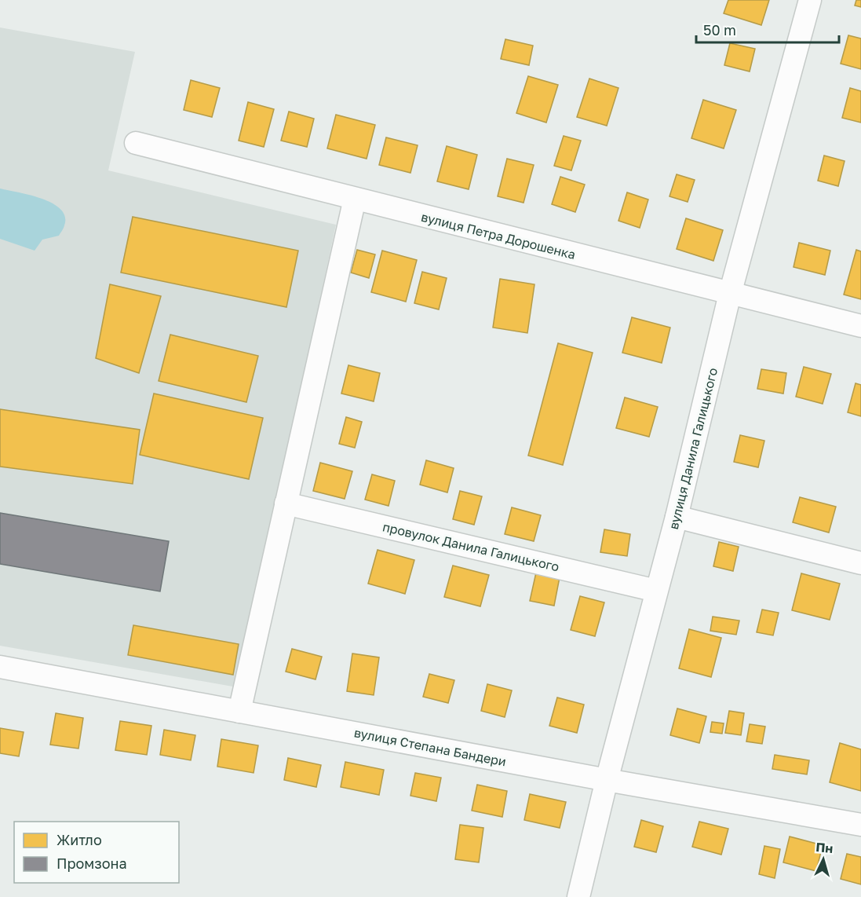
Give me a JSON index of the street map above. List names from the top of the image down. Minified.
{"streets":{"street":["вулиця Петра Дорошенка","вулиця Данила Галицького","провулок Данила Галицького","вулиця Степана Бандери"]},"crossings":[["вулиця Петра Дорошенка","вулиця Данила Галицького"],["вулиця Данила Галицького","провулок Данила Галицького"],["вулиця Данила Галицького","вулиця Степана Бандери"]],"legend":["Житло","Промзона"],"scale_bar":"50 m","north":"top"}
